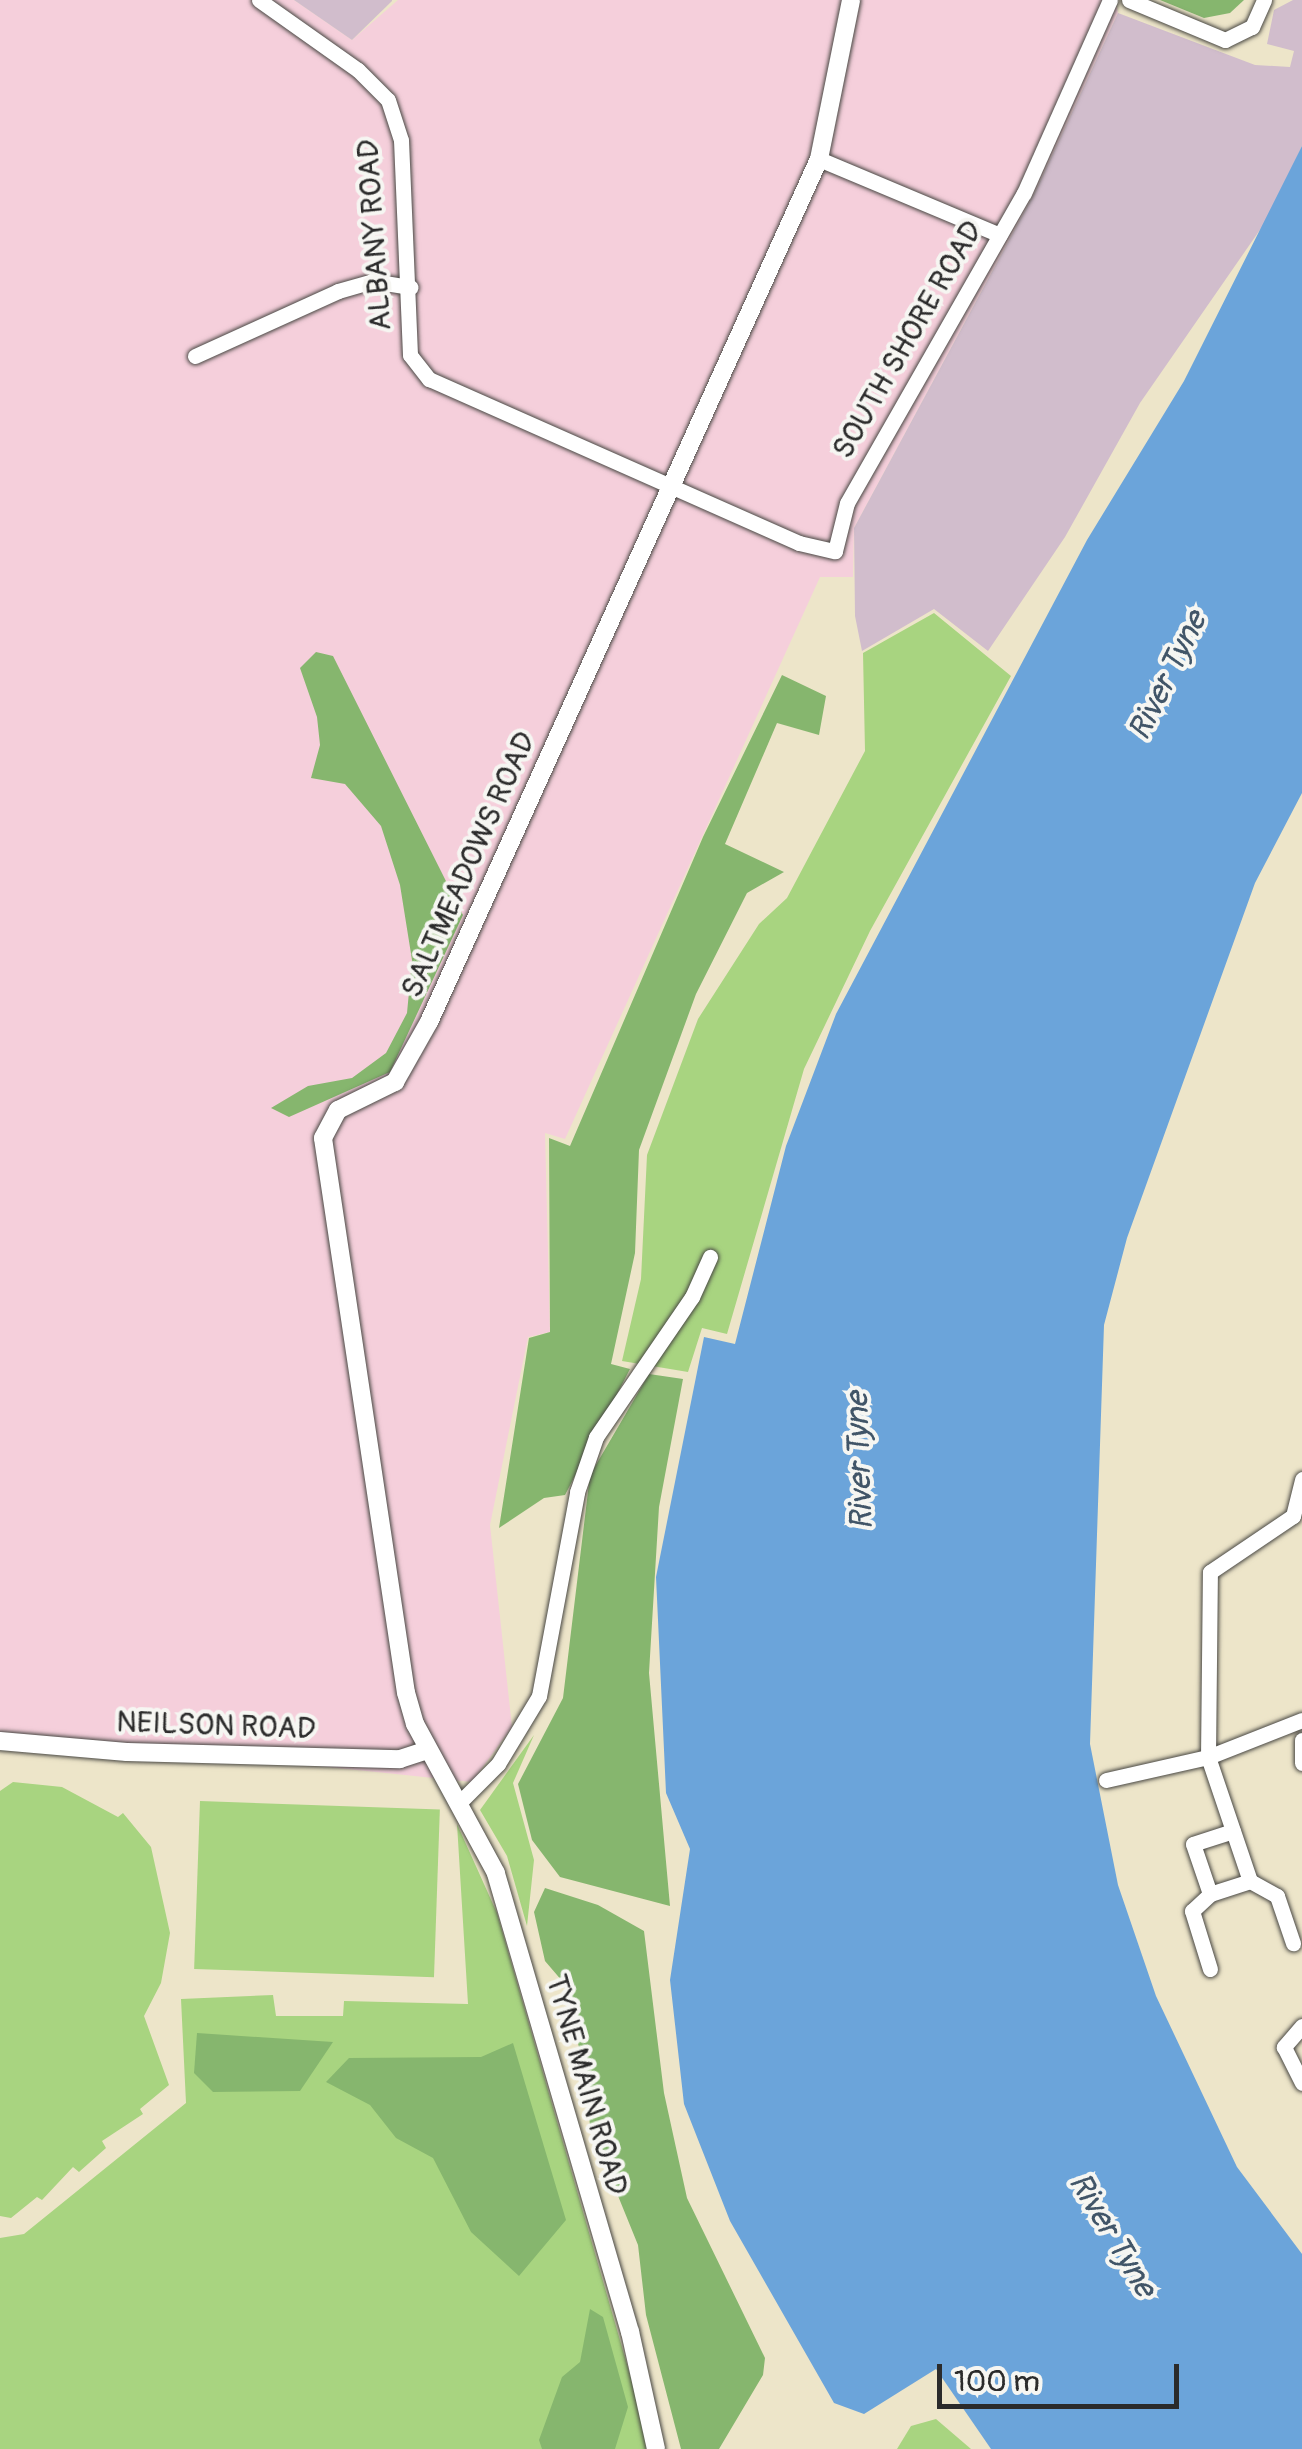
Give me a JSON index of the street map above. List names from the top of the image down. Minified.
{"streets":{"street":["ALBANY ROAD","SOUTH SHORE ROAD","SALTMEADOWS ROAD","NEILSON ROAD","TYNE MAIN ROAD"]},"crossings":[["ALBANY ROAD","SOUTH SHORE ROAD"],["ALBANY ROAD","SALTMEADOWS ROAD"],["SOUTH SHORE ROAD","SALTMEADOWS ROAD"],["SALTMEADOWS ROAD","NEILSON ROAD"],["SALTMEADOWS ROAD","TYNE MAIN ROAD"],["NEILSON ROAD","TYNE MAIN ROAD"]],"water":["River Tyne"],"scale_bar":"100 m"}
